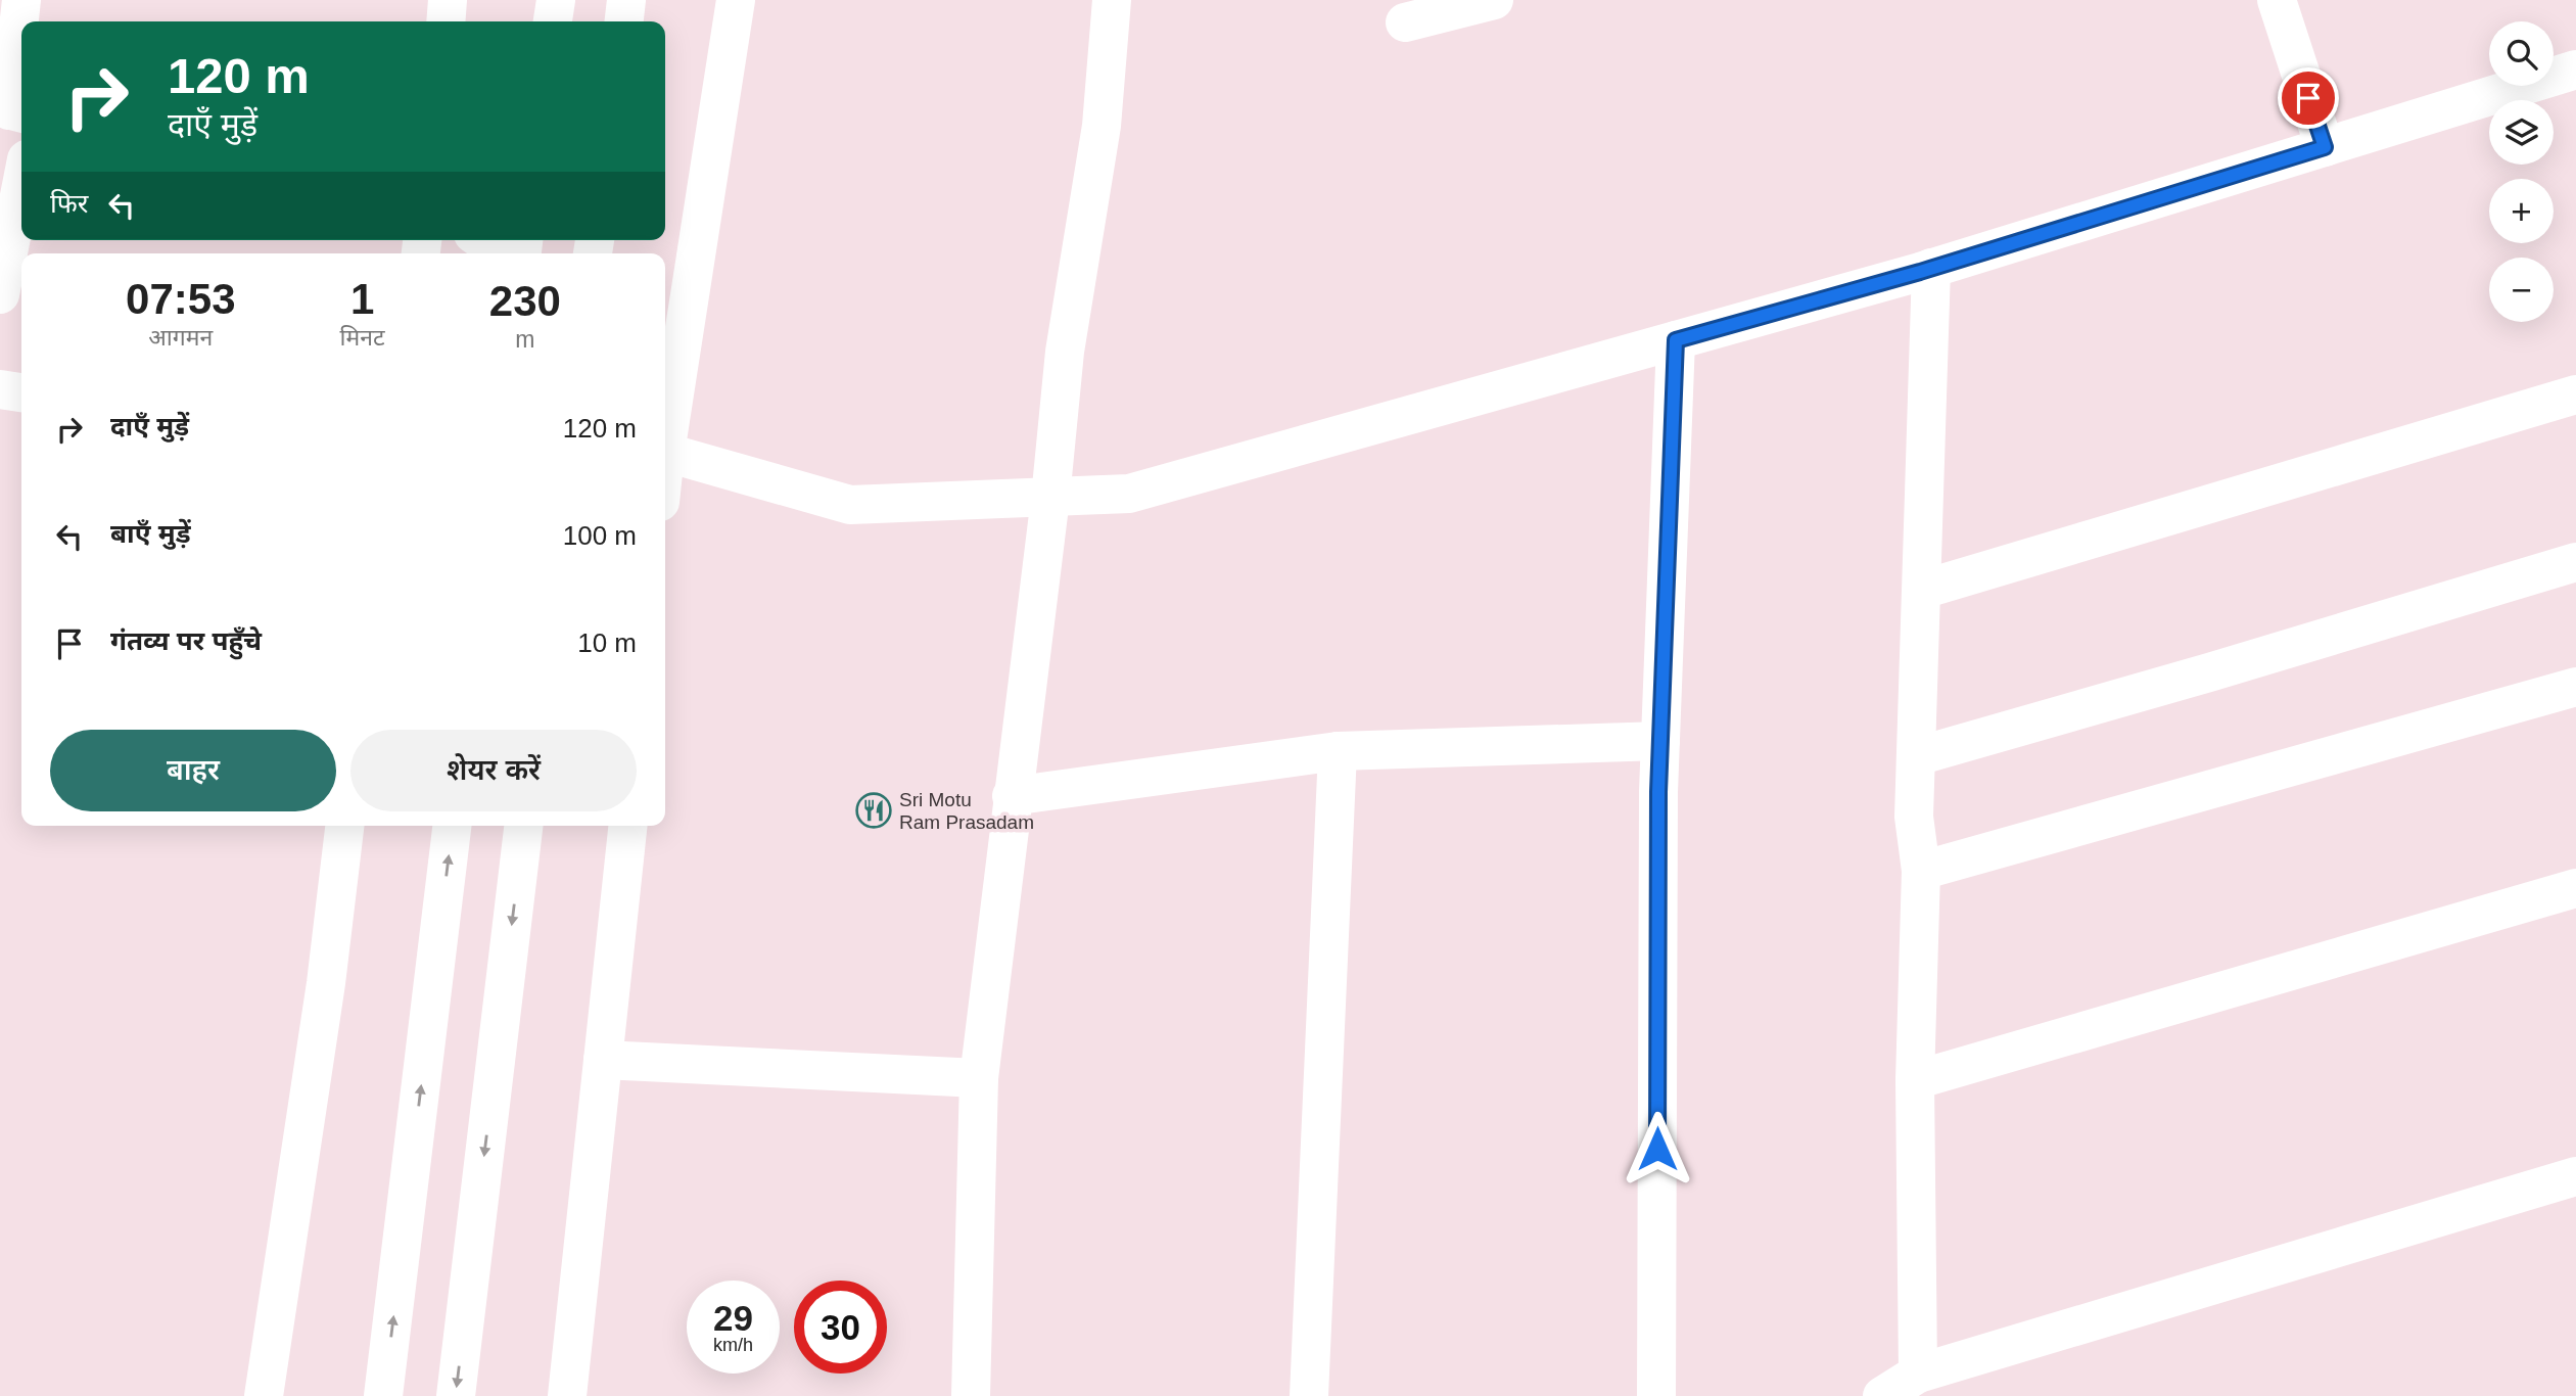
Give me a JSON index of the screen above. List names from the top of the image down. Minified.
{"places":{"restaurant":["Sri Motu Ram Prasadam"]},"page":{"map_buttons":["+","−"],"turn":["120 m","दाएँ मुड़ें"],"then":"फिर","eta":["07:53","आगमन","1","मिनट","230","m"],"list":[{"name":"दाएँ मुड़ें","value":"120 m"},{"name":"बाएँ मुड़ें","value":"100 m"},{"name":"गंतव्य पर पहुँचे","value":"10 m"}],"buttons":["बाहर","शेयर करें"],"speed":"29 km/h","limit":"30"}}
